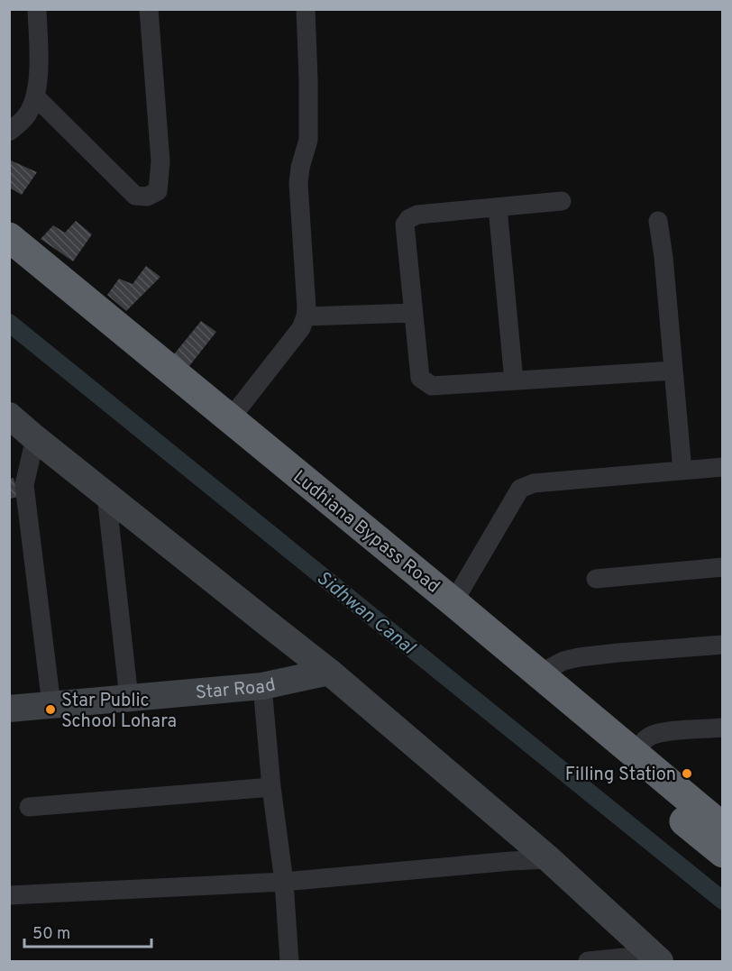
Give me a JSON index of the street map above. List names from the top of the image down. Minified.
{"streets":{"highway":["Ludhiana Bypass Road"],"street":["Star Road"]},"water":["Sidhwan Canal"],"places":["Star Public School Lohara","Filling Station"],"scale_bar":"50 m"}
